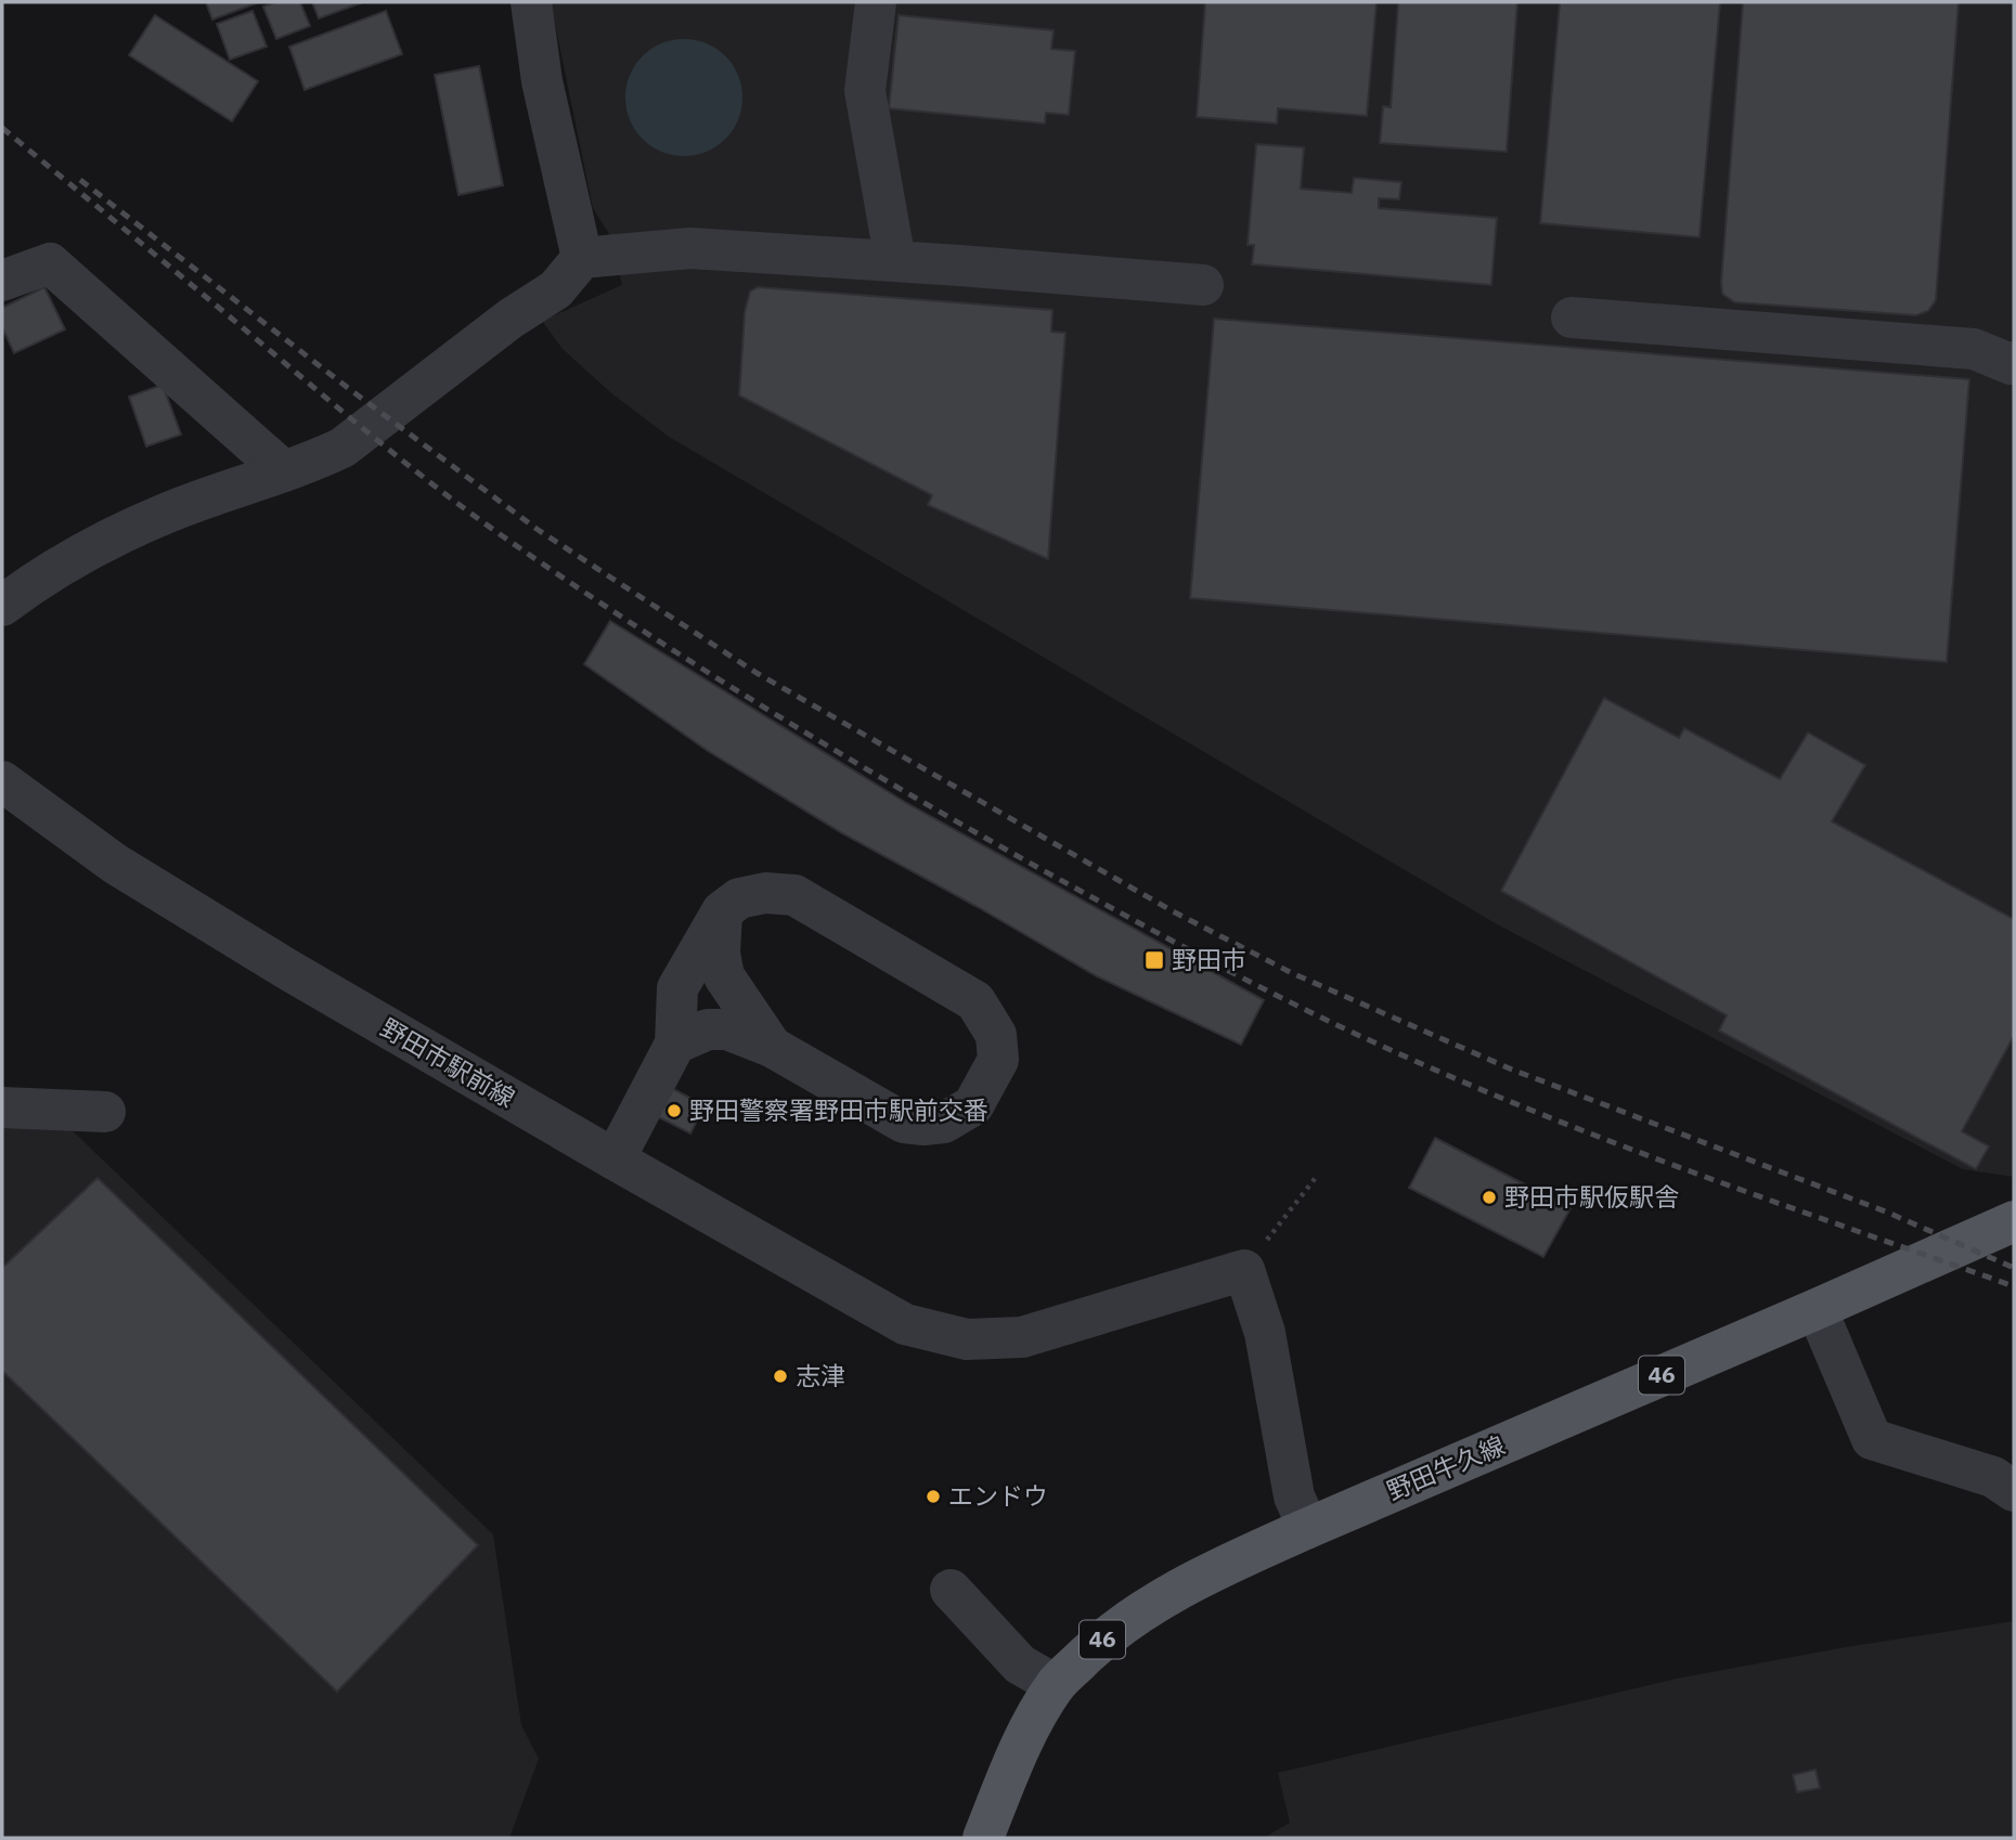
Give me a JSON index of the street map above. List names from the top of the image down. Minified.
{"streets":{"main road":["46","野田牛久線"],"street":["野田市駅前線"]},"places":{"transit":["野田市"],"other":["野田警察署野田市駅前交番","野田市駅仮駅舎","志津","エンドウ"]}}
